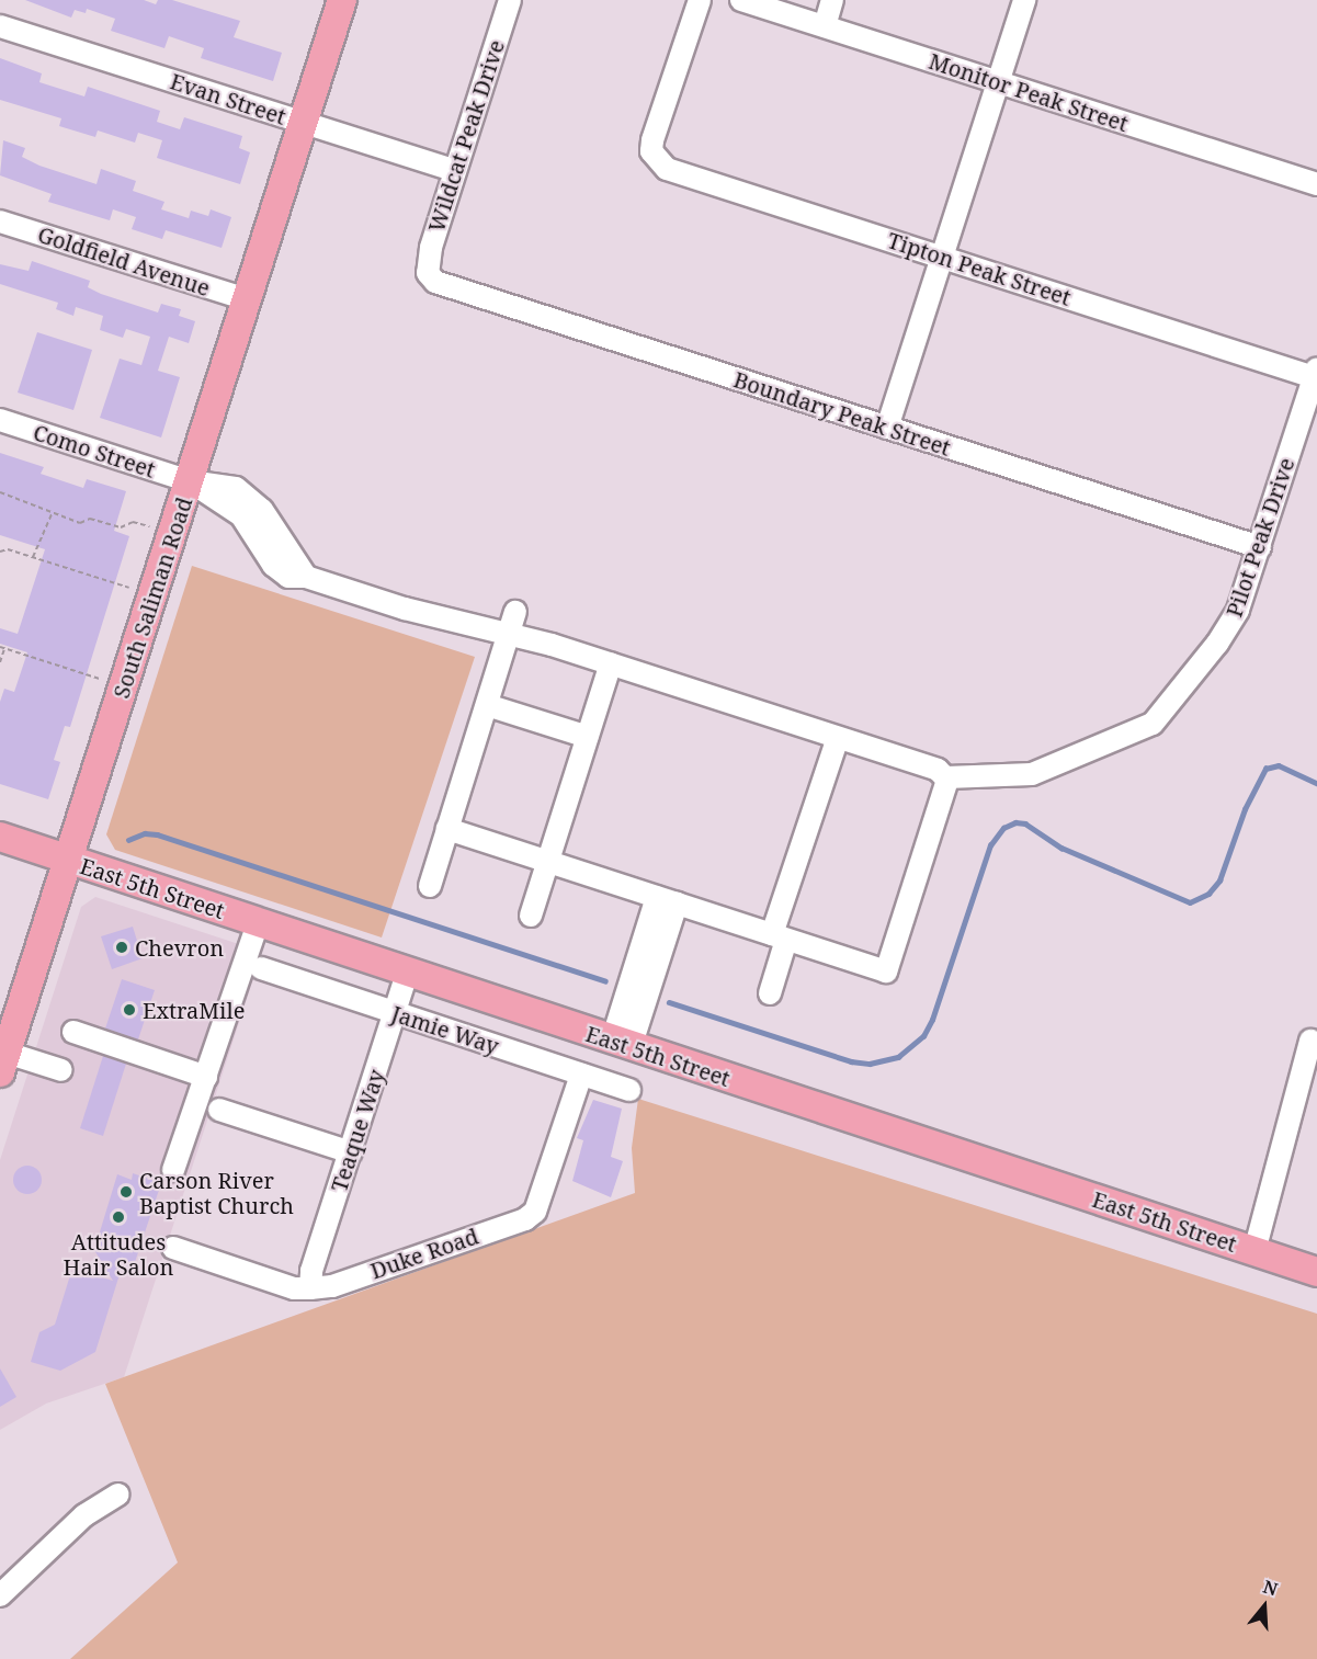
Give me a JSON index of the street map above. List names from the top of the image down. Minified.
{"streets":{"main road":["South Saliman Road","East 5th Street"],"street":["Monitor Peak Street","Evan Street","Wildcat Peak Drive","Goldfield Avenue","Tipton Peak Street","Boundary Peak Street","Como Street","Pilot Peak Drive","Jamie Way","Teaque Way","Duke Road"]},"crossings":[["Evan Street","Wildcat Peak Drive"],["Evan Street","South Saliman Road"],["Wildcat Peak Drive","Boundary Peak Street"],["Goldfield Avenue","South Saliman Road"],["Tipton Peak Street","Pilot Peak Drive"],["Boundary Peak Street","Pilot Peak Drive"],["Como Street","Pilot Peak Drive"],["Como Street","South Saliman Road"],["South Saliman Road","East 5th Street"],["East 5th Street","Teaque Way"],["Jamie Way","Teaque Way"],["Jamie Way","Duke Road"],["Teaque Way","Duke Road"]],"places":["Chevron","ExtraMile","Carson River Baptist Church","Attitudes Hair Salon"],"north":"top"}
